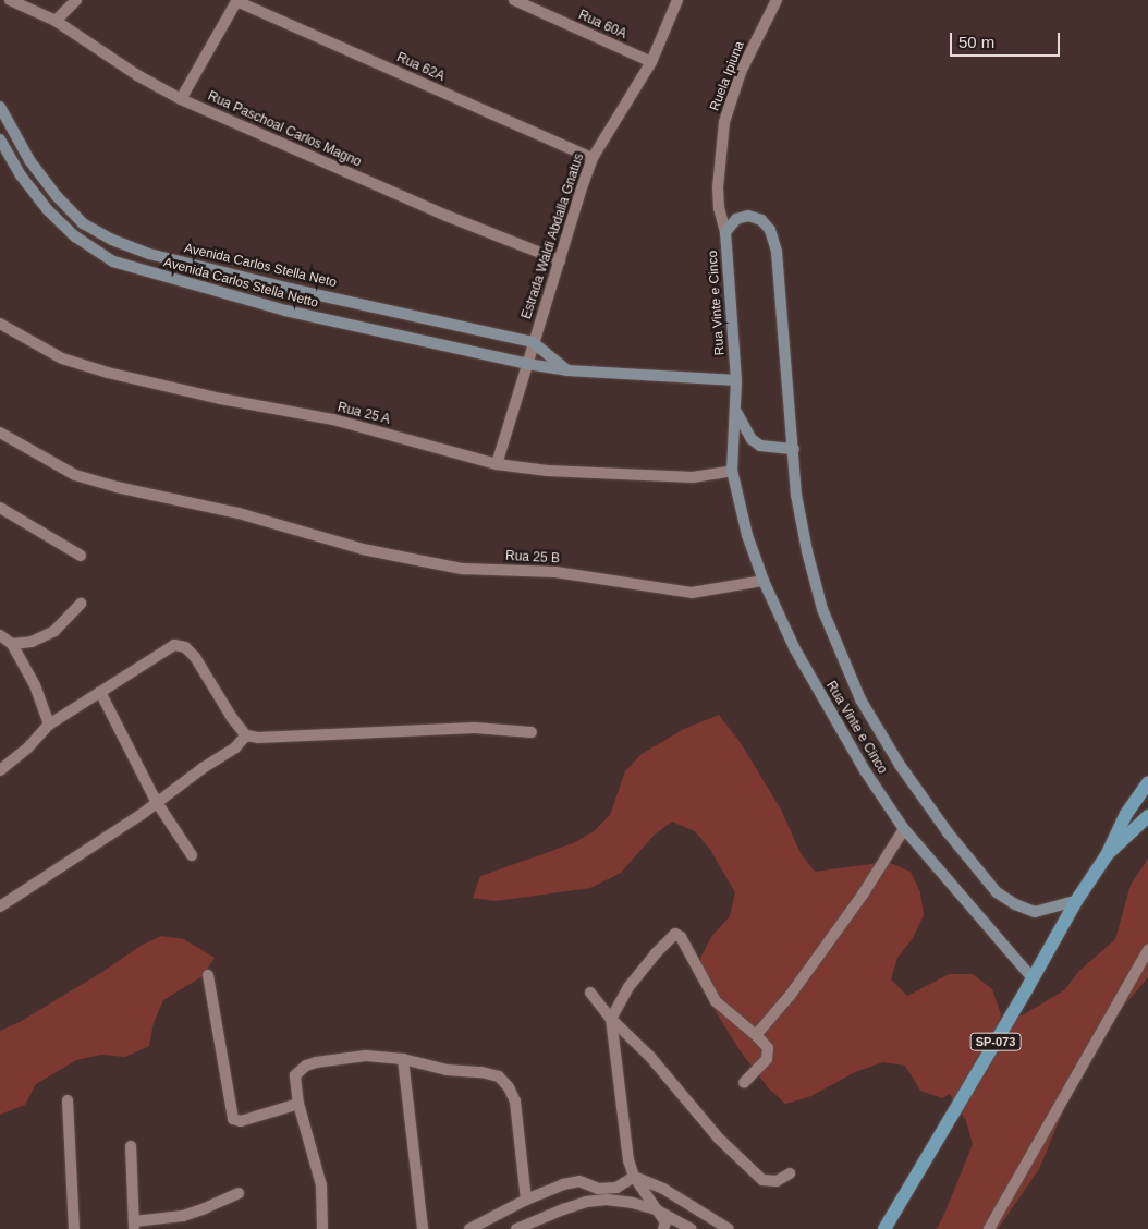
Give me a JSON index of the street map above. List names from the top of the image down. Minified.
{"streets":{"main road":["SP-073"],"street":["Rua 60A","Rua 62A","Ruela Ipiuna","Rua Paschoal Carlos Magno","Estrada Waldi Abdalla Gnatus","Avenida Carlos Stella Neto","Avenida Carlos Stella Netto","Rua Vinte e Cinco","Rua 25 A","Rua 25 B"]},"crossings":[["Rua 60A","Estrada Waldi Abdalla Gnatus"],["Rua 62A","Estrada Waldi Abdalla Gnatus"],["Ruela Ipiuna","Rua Vinte e Cinco"],["Rua Paschoal Carlos Magno","Estrada Waldi Abdalla Gnatus"],["Estrada Waldi Abdalla Gnatus","Avenida Carlos Stella Neto"],["Estrada Waldi Abdalla Gnatus","Avenida Carlos Stella Netto"],["Estrada Waldi Abdalla Gnatus","Rua 25 A"],["Rua Vinte e Cinco","Rua 25 A"],["Rua Vinte e Cinco","Rua 25 B"],["Rua Vinte e Cinco","SP-073"]],"scale_bar":"50 m"}
